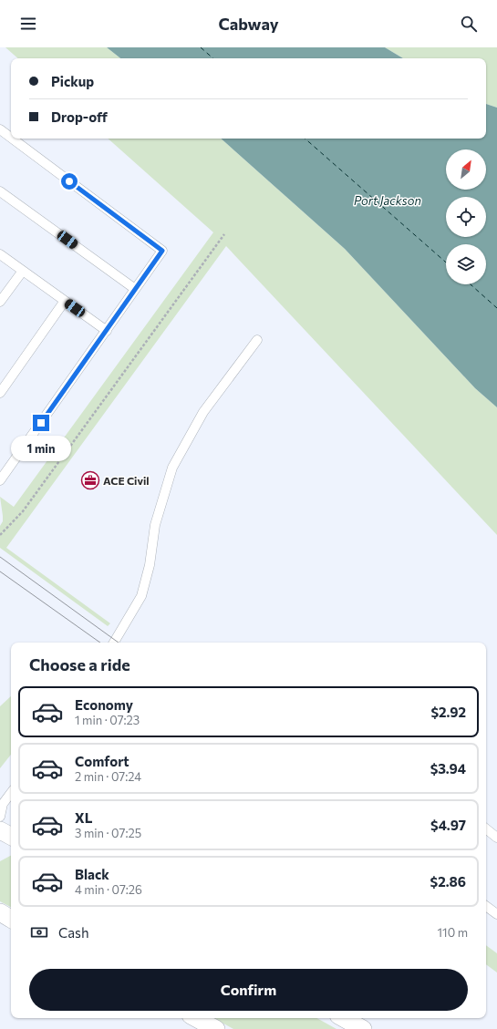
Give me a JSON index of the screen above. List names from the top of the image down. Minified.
{"water":["Port Jackson"],"places":{"office":["ACE Civil"]},"north":"top right","page":{"header":"Cabway","banner":["Pickup","Drop-off"],"bubble":"1 min","heading":"Choose a ride","list":[{"name":"Economy","note":"1 min · 07:23","value":"$2.92"},{"name":"Comfort","note":"2 min · 07:24","value":"$3.94"},{"name":"XL","note":"3 min · 07:25","value":"$4.97"},{"name":"Black","note":"4 min · 07:26","value":"$2.86"}],"pay":["Cash","110 m"],"buttons":"Confirm"}}
